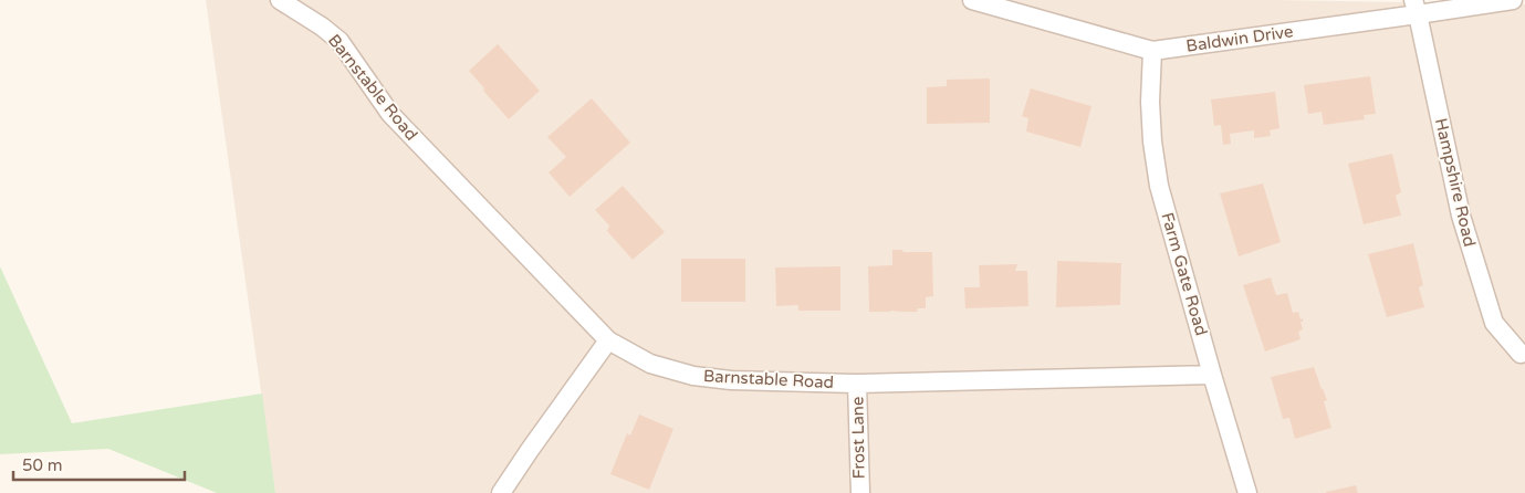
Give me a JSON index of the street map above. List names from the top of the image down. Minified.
{"streets":{"street":["Baldwin Drive","Barnstable Road","Hampshire Road","Farm Gate Road","Frost Lane"]},"crossings":[["Baldwin Drive","Hampshire Road"],["Baldwin Drive","Farm Gate Road"],["Barnstable Road","Farm Gate Road"],["Barnstable Road","Frost Lane"]],"scale_bar":"50 m"}
